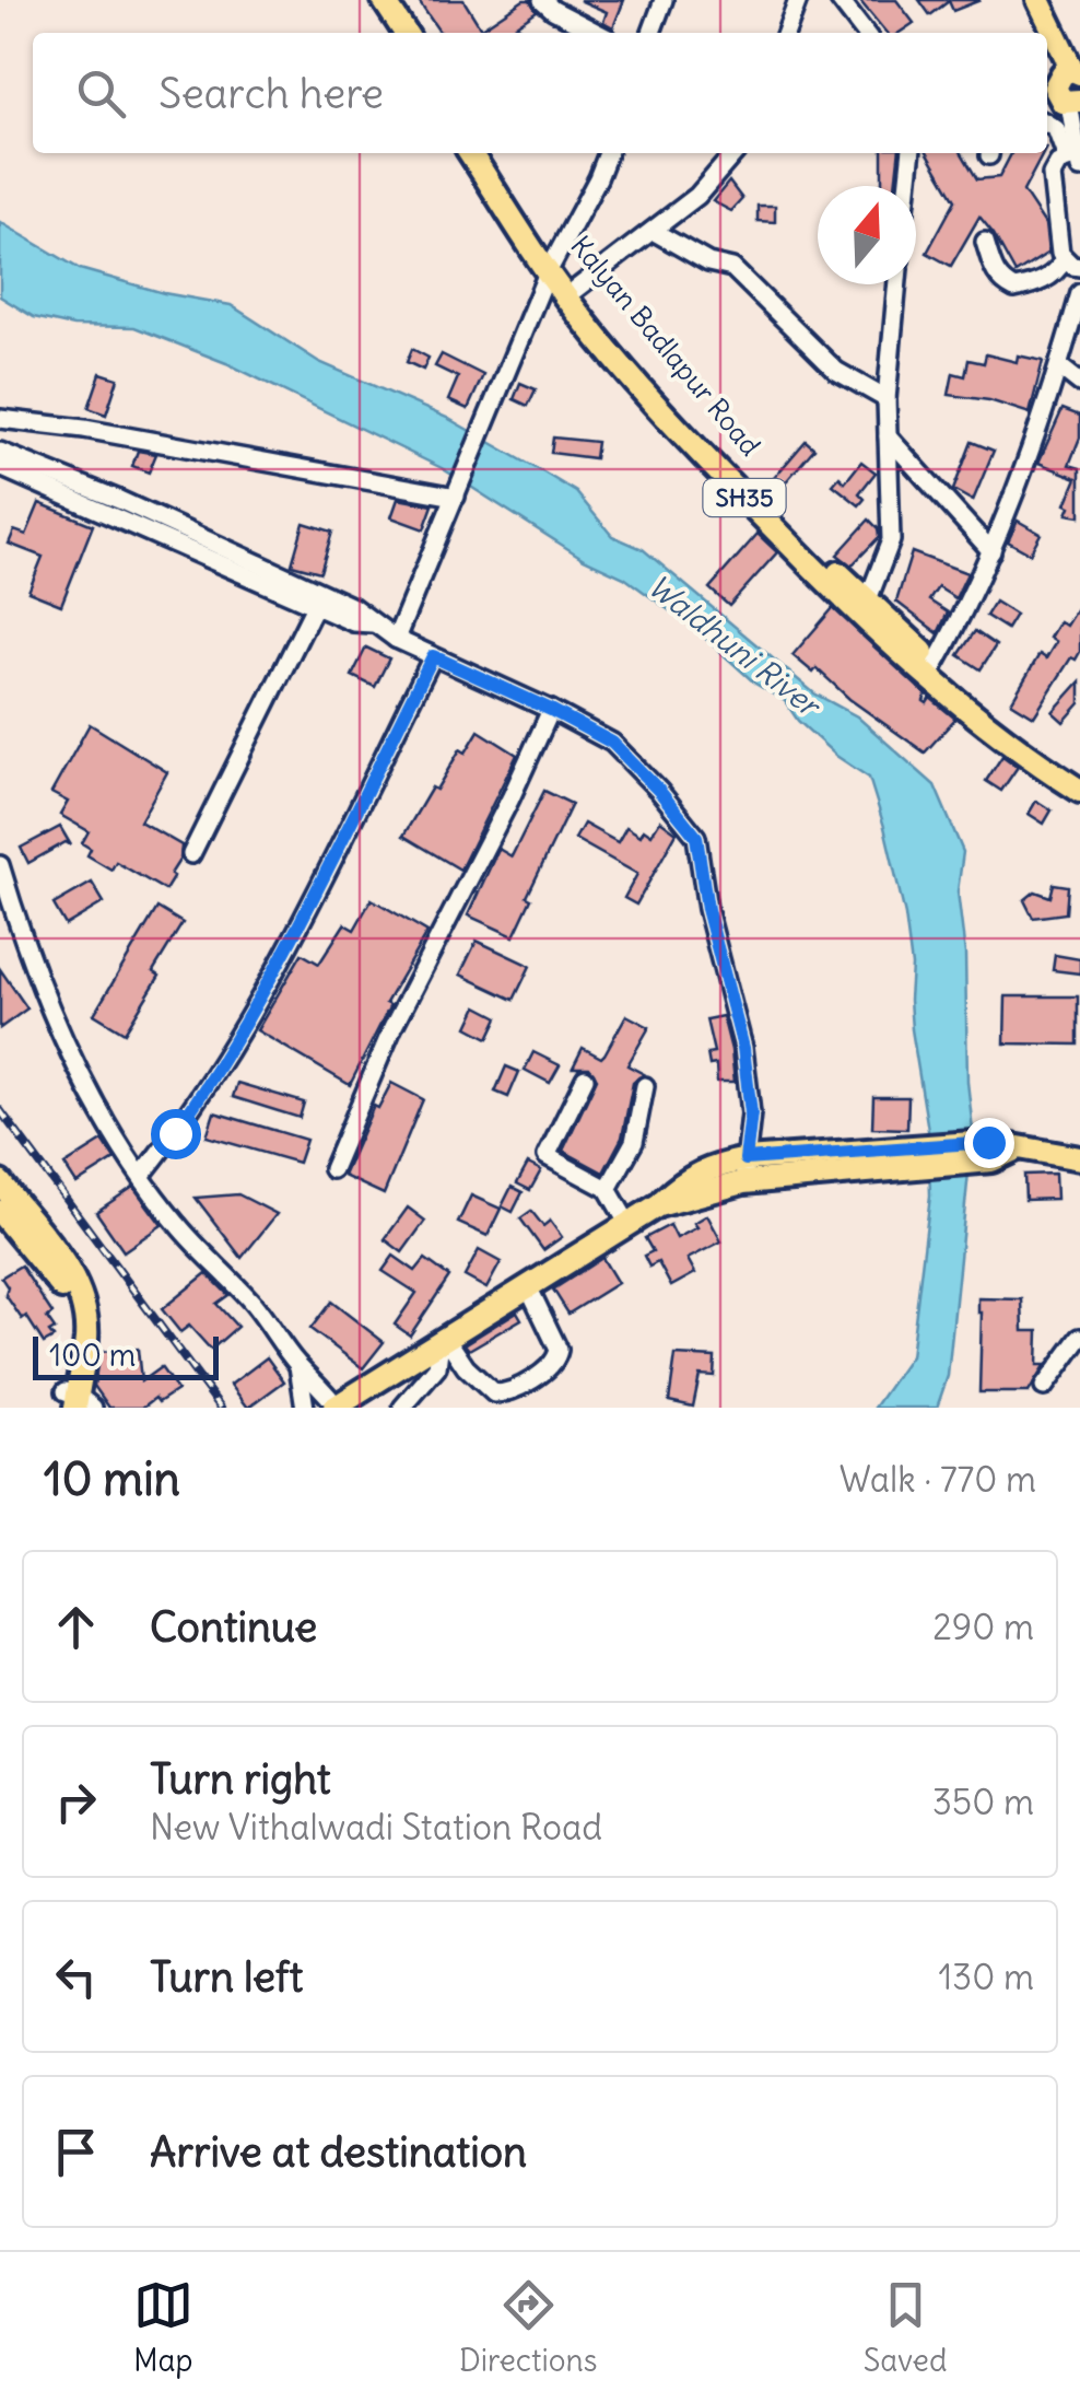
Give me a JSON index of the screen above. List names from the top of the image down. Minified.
{"streets":{"main road":["Kalyan Badlapur Road","SH35"]},"water":["Waldhuni River"],"scale_bar":"100 m","north":"top","page":{"search":"Search here","scale":"100 m","heading":["10 min","Walk · 770 m"],"list":[["Continue","290 m"],["Turn right","New Vithalwadi Station Road","350 m"],["Turn left","130 m"],"Arrive at destination"],"nav":["Map","Directions","Saved"]}}
